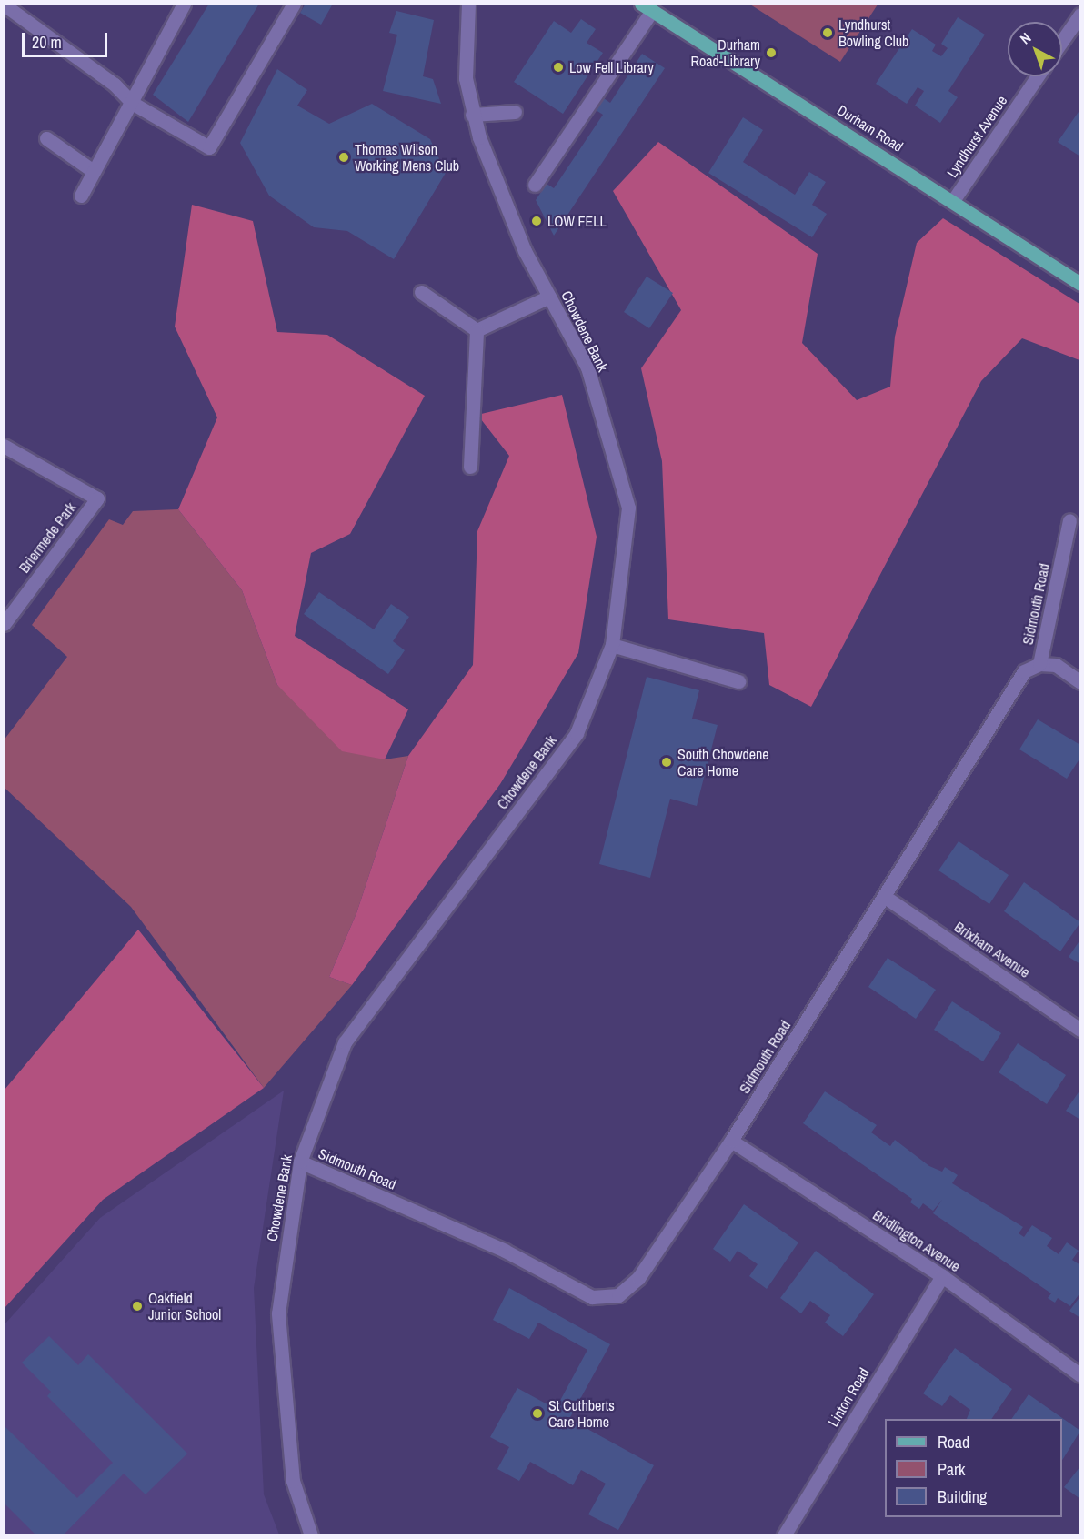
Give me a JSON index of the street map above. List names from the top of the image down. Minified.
{"streets":{"main road":["Durham Road"],"street":["Lyndhurst Avenue","Chowdene Bank","Briermede Park","Sidmouth Road","Brixham Avenue","Bridlington Avenue","Linton Road"]},"crossings":[["Durham Road","Lyndhurst Avenue"],["Chowdene Bank","Sidmouth Road"],["Sidmouth Road","Brixham Avenue"],["Sidmouth Road","Bridlington Avenue"],["Bridlington Avenue","Linton Road"]],"places":["Lyndhurst Bowling Club","Durham Road-Library","Low Fell Library","Thomas Wilson Working Mens Club","LOW FELL","South Chowdene Care Home","Oakfield Junior School","St Cuthberts Care Home"],"legend":["Road","Park","Building"],"scale_bar":"20 m","north":"top left"}
